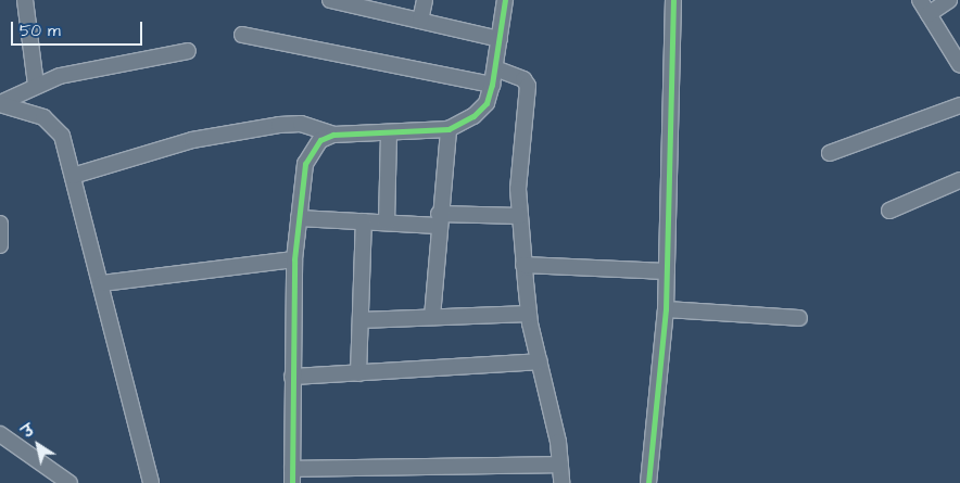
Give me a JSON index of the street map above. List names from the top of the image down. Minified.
{"scale_bar":"50 m","north":"top left"}
